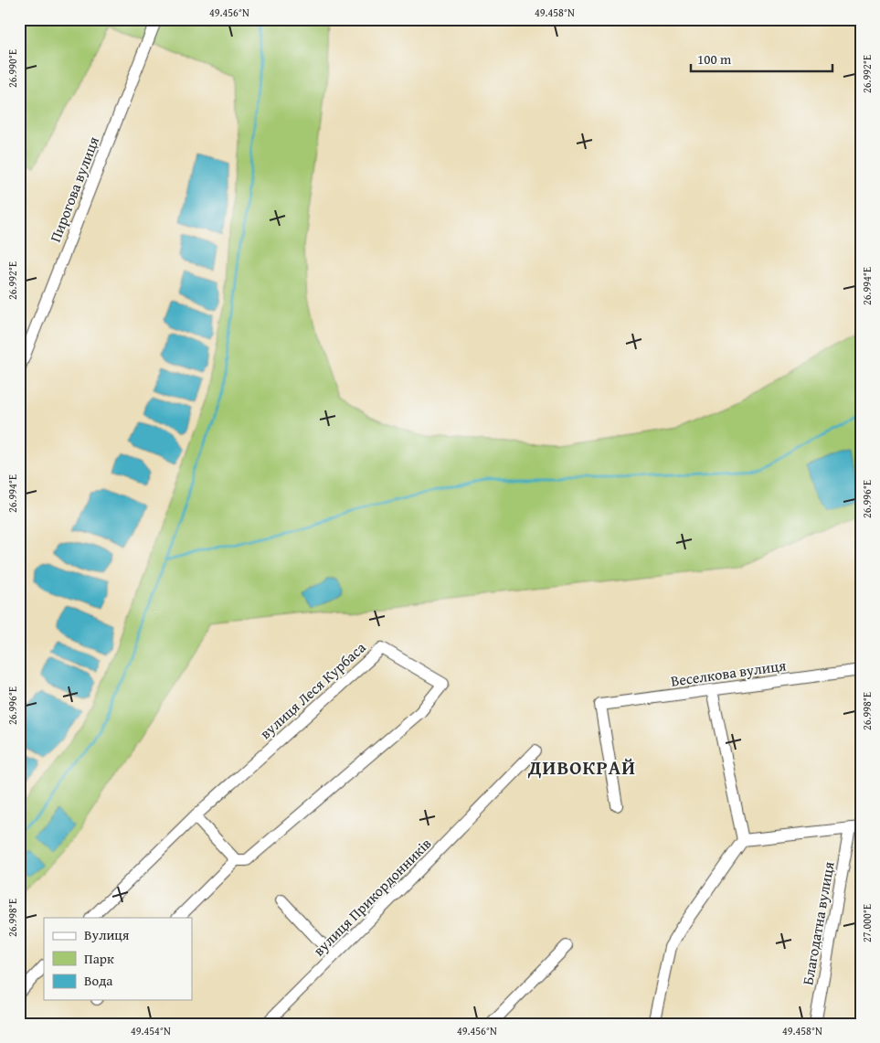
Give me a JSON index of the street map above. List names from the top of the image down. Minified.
{"streets":{"street":["Пирогова вулиця","Веселкова вулиця","вулиця Леся Курбаса","вулиця Прикордонників","Благодатна вулиця"]},"districts":["ДИВОКРАЙ"],"legend":["Вулиця","Парк","Вода"],"scale_bar":"100 m","coordinates":["49.456°N","49.458°N","26.990°E","26.992°E","26.994°E","26.996°E","26.998°E","27.000°E","49.454°N"]}
